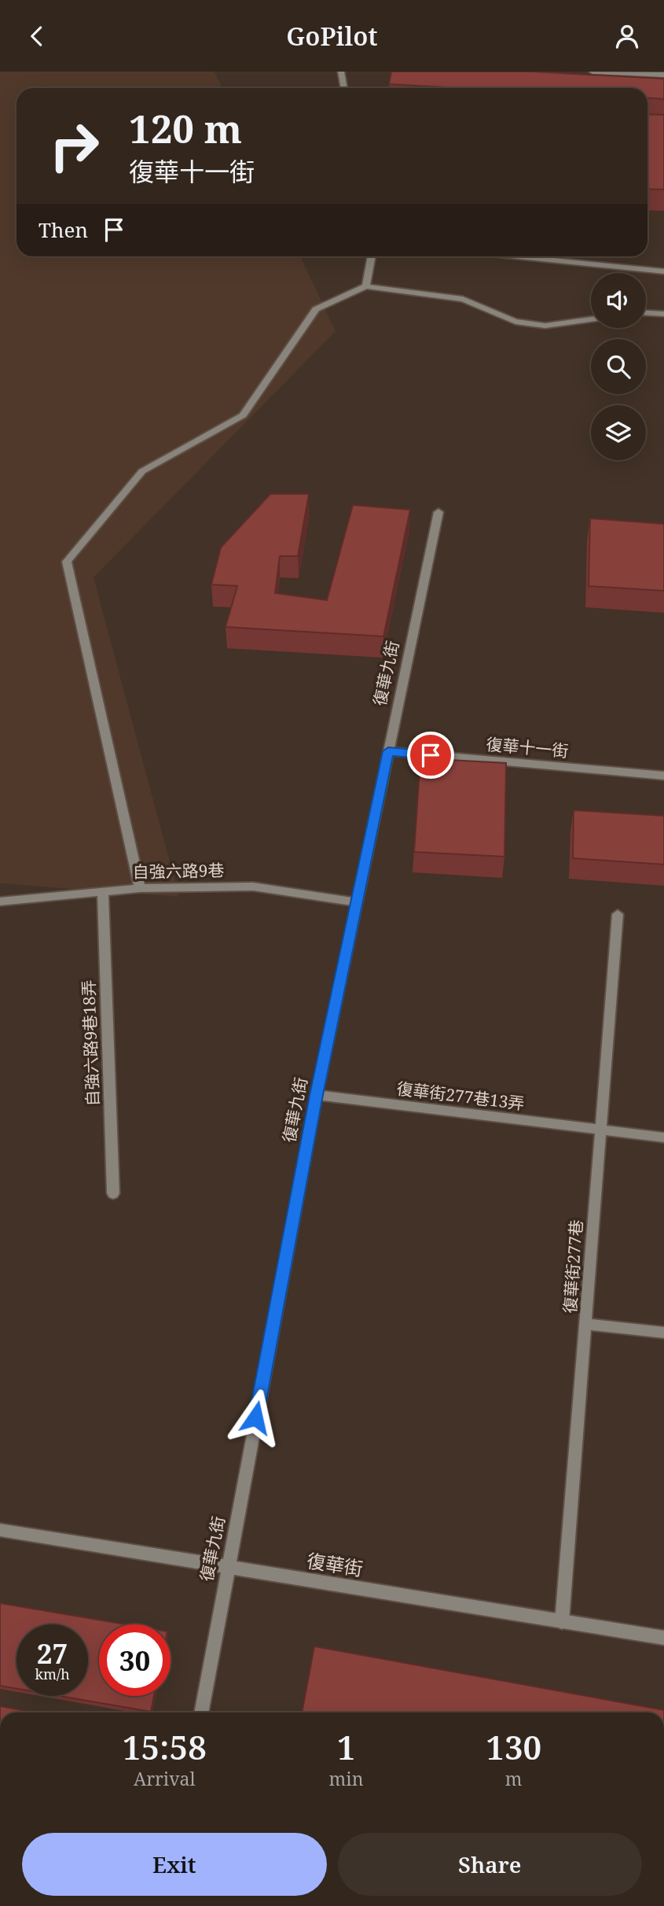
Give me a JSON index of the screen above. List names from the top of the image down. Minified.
{"streets":{"street":["復華九街","復華十一街","自強六路9巷","自強六路9巷18弄","復華街277巷13弄","復華街277巷","復華街"]},"crossings":[["復華九街","復華十一街"],["復華九街","自強六路9巷"],["復華九街","復華街277巷13弄"],["復華九街","復華街"],["自強六路9巷","自強六路9巷18弄"],["復華街277巷13弄","復華街277巷"],["復華街277巷","復華街"]],"page":{"header":"GoPilot","turn":["120 m","復華十一街"],"then":"Then","speed":"27 km/h","limit":"30","eta":["15:58","Arrival","1","min","130","m"],"buttons":["Exit","Share"]}}
